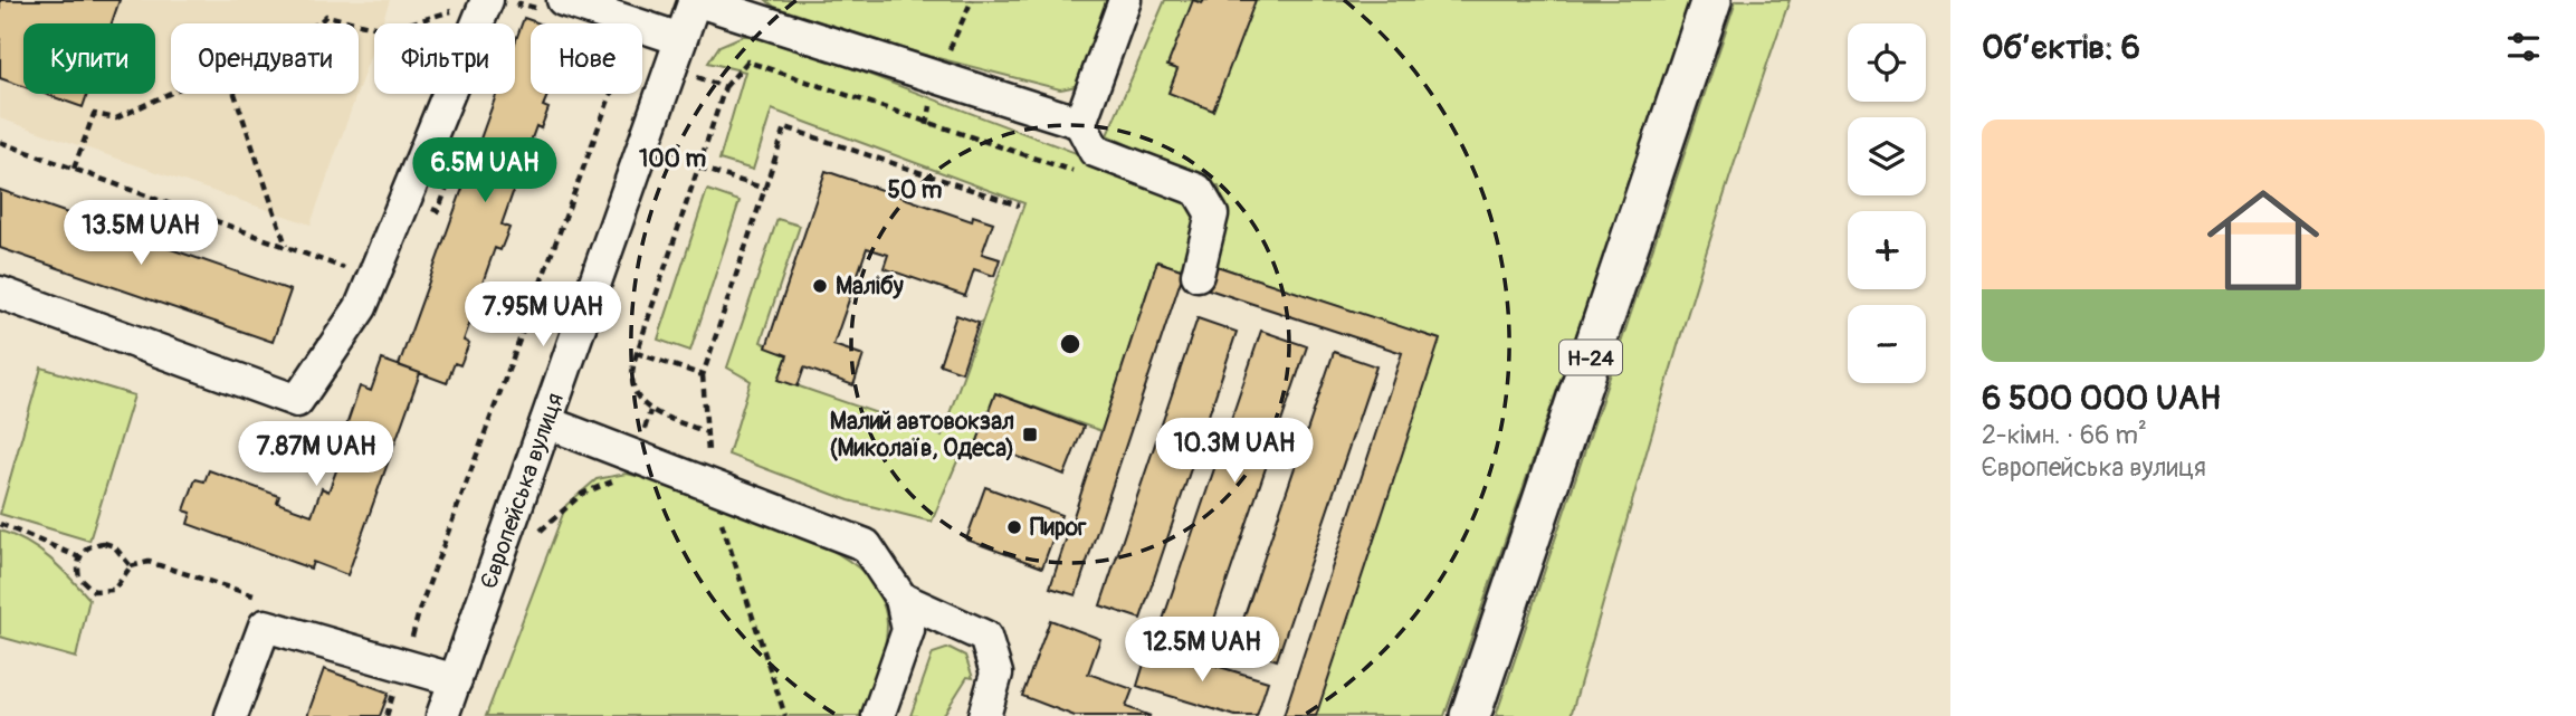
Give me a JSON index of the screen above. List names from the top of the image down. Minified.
{"streets":{"main road":["Н-24"],"street":["Європейська вулиця"]},"places":{"other":["Малібу","Пирог"],"transit":["Малий автовокзал (Миколаїв, Одеса)"]},"page":{"heading":"Об’єктів: 6","map_buttons":["+","−"],"chip":["Купити","Орендувати","Фільтри","Нове"],"list":[{"name":"6 500 000 UAH","note":"2-кімн. · 66 m² · Європейська вулиця"}],"price":["6.5M UAH","13.5M UAH","7.95M UAH","10.3M UAH","7.87M UAH","12.5M UAH"]},"rings":["100 m","50 m"]}
